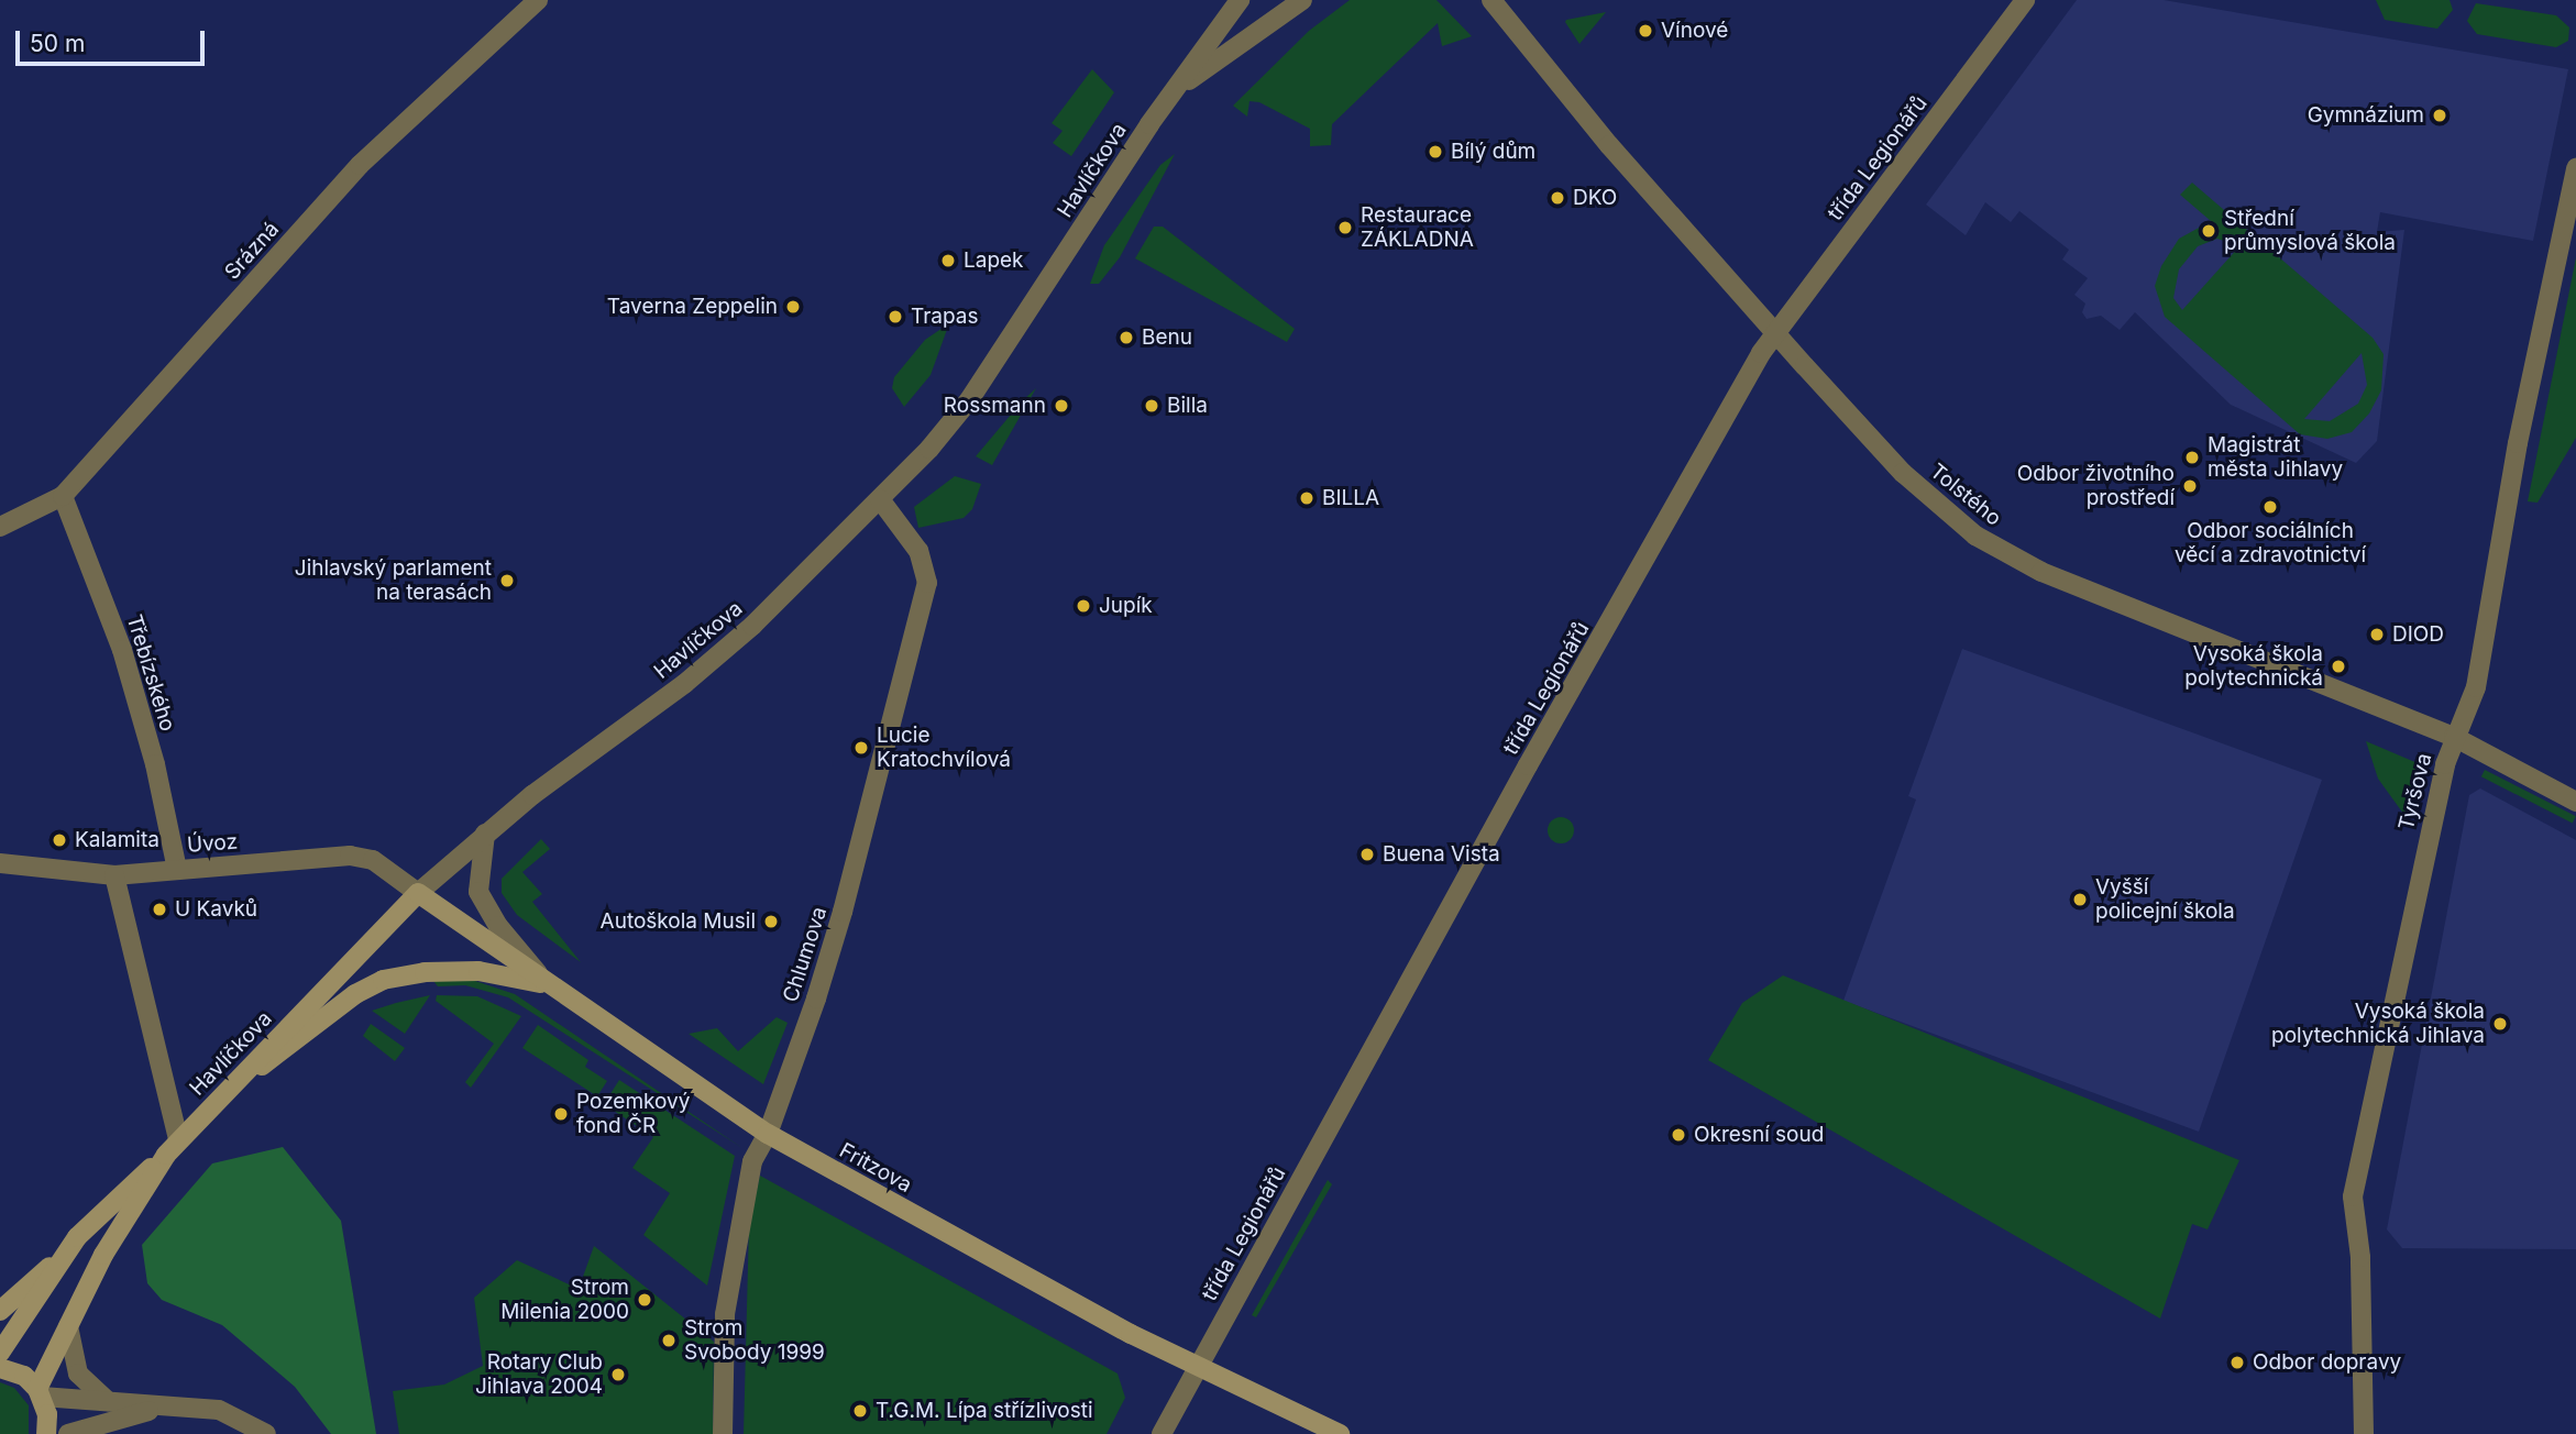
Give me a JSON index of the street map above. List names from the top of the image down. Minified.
{"streets":{"street":["třída Legionářů","Havlíčkova","Srázná","Tolstého","Třebízského","Tyršova","Úvoz","Chlumova","Fritzova"]},"crossings":[["třída Legionářů","Tolstého"],["třída Legionářů","Fritzova"],["Havlíčkova","Úvoz"],["Havlíčkova","Chlumova"],["Havlíčkova","Fritzova"],["Srázná","Třebízského"],["Tolstého","Tyršova"],["Třebízského","Úvoz"],["Úvoz","Fritzova"],["Chlumova","Fritzova"]],"places":["Vínové","Gymnázium","Bílý dům","DKO","Restaurace ZÁKLADNA","Střední průmyslová škola","Lapek","Taverna Zeppelin","Trapas","Benu","Rossmann","Billa","Magistrát města Jihlavy","Odbor životního prostředí","BILLA","Odbor sociálních věcí a zdravotnictví","Jihlavský parlament na terasách","Jupík","DIOD","Vysoká škola polytechnická","Lucie Kratochvílová","Kalamita","Buena Vista","Vyšší policejní škola","U Kavků","Autoškola Musil","Vysoká škola polytechnická Jihlava","Pozemkový fond ČR","Okresní soud","Strom Milenia 2000","Strom Svobody 1999","Odbor dopravy","Rotary Club Jihlava 2004","T.G.M. Lípa střízlivosti"],"scale_bar":"50 m"}
